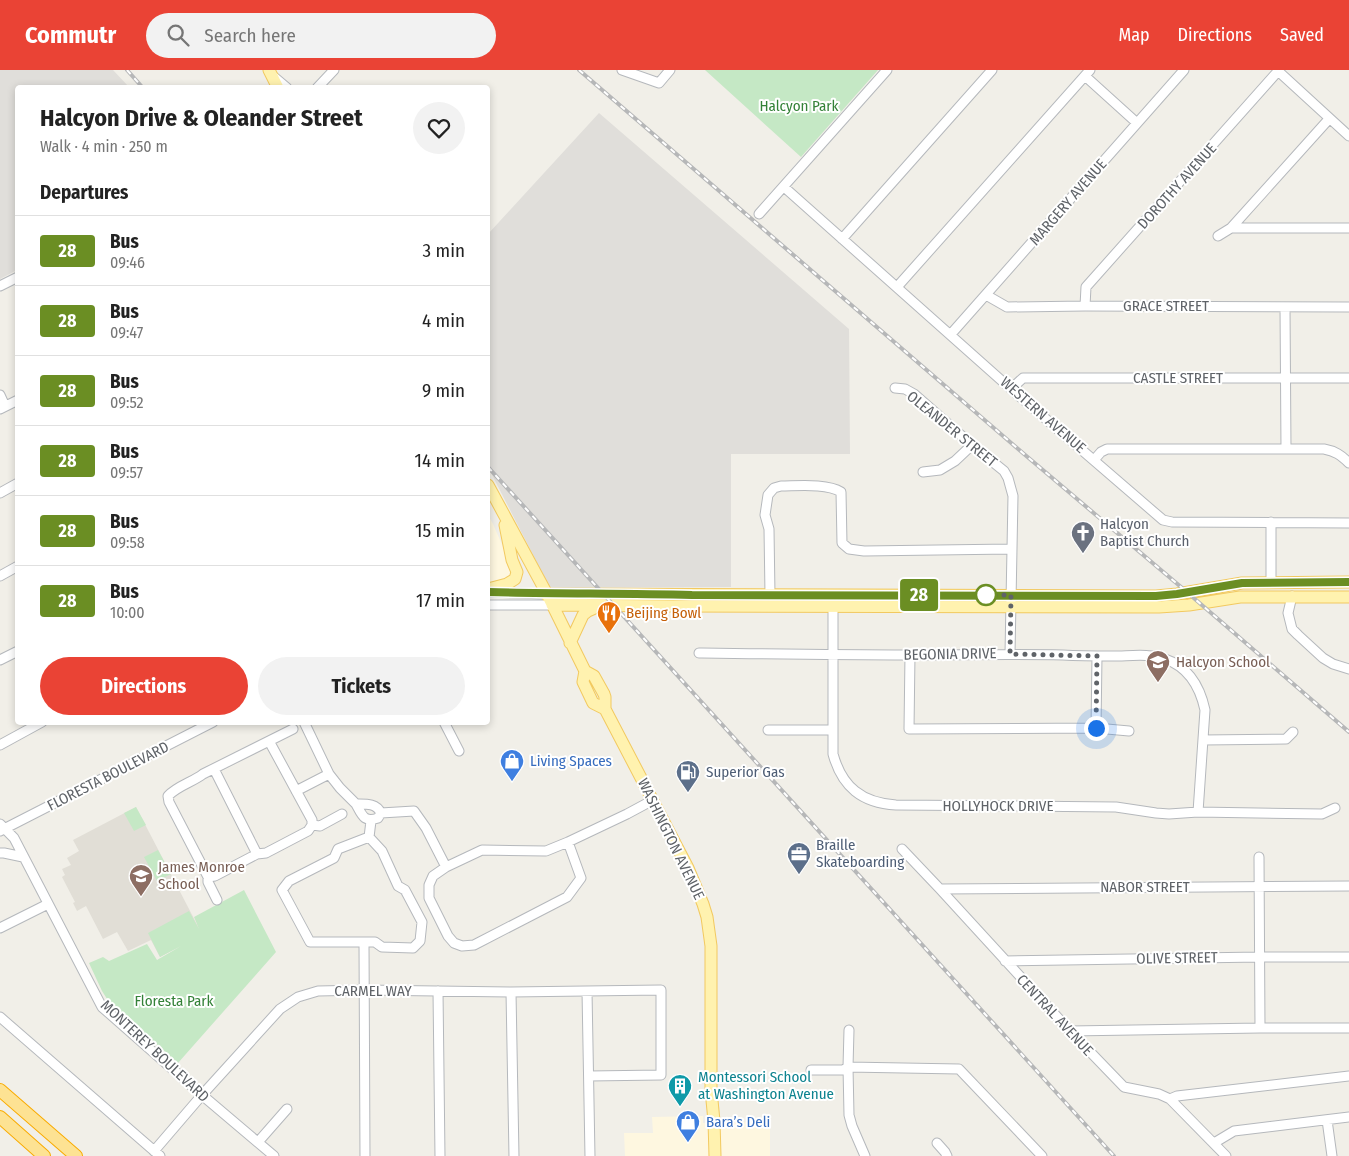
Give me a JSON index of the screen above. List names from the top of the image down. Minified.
{"streets":{"main road":["WASHINGTON AVENUE"],"street":["DOROTHY AVENUE","MARGERY AVENUE","GRACE STREET","CASTLE STREET","WESTERN AVENUE","OLEANDER STREET","BEGONIA DRIVE","FLORESTA BOULEVARD","HOLLYHOCK DRIVE","NABOR STREET","OLIVE STREET","CARMEL WAY","CENTRAL AVENUE","MONTEREY BOULEVARD"]},"crossings":[["DOROTHY AVENUE","GRACE STREET"],["MARGERY AVENUE","GRACE STREET"],["MARGERY AVENUE","WESTERN AVENUE"],["CASTLE STREET","WESTERN AVENUE"],["OLEANDER STREET","BEGONIA DRIVE"],["BEGONIA DRIVE","HOLLYHOCK DRIVE"],["FLORESTA BOULEVARD","MONTEREY BOULEVARD"],["NABOR STREET","CENTRAL AVENUE"],["OLIVE STREET","CENTRAL AVENUE"],["CARMEL WAY","MONTEREY BOULEVARD"]],"parks":["Halcyon Park","Floresta Park"],"places":{"church":["Halcyon Baptist Church"],"restaurant":["Beijing Bowl"],"school or university":["Halcyon School","James Monroe School"],"shop":["Living Spaces","Bara’s Deli"],"fuel station":["Superior Gas"],"office":["Braille Skateboarding"],"building":["Montessori School at Washington Avenue"]},"lines":["bus line 28"],"page":{"header":"Commutr","search":"Search here","nav":["Map","Directions","Saved"],"on_map":"28","heading":[["Halcyon Drive & Oleander Street","Walk · 4 min · 250 m"],"Departures"],"list":[{"mark":"28","name":"Bus","note":"09:46","value":"3 min"},{"mark":"28","name":"Bus","note":"09:47","value":"4 min"},{"mark":"28","name":"Bus","note":"09:52","value":"9 min"},{"mark":"28","name":"Bus","note":"09:57","value":"14 min"},{"mark":"28","name":"Bus","note":"09:58","value":"15 min"},{"mark":"28","name":"Bus","note":"10:00","value":"17 min"}],"buttons":["Directions","Tickets"]}}
